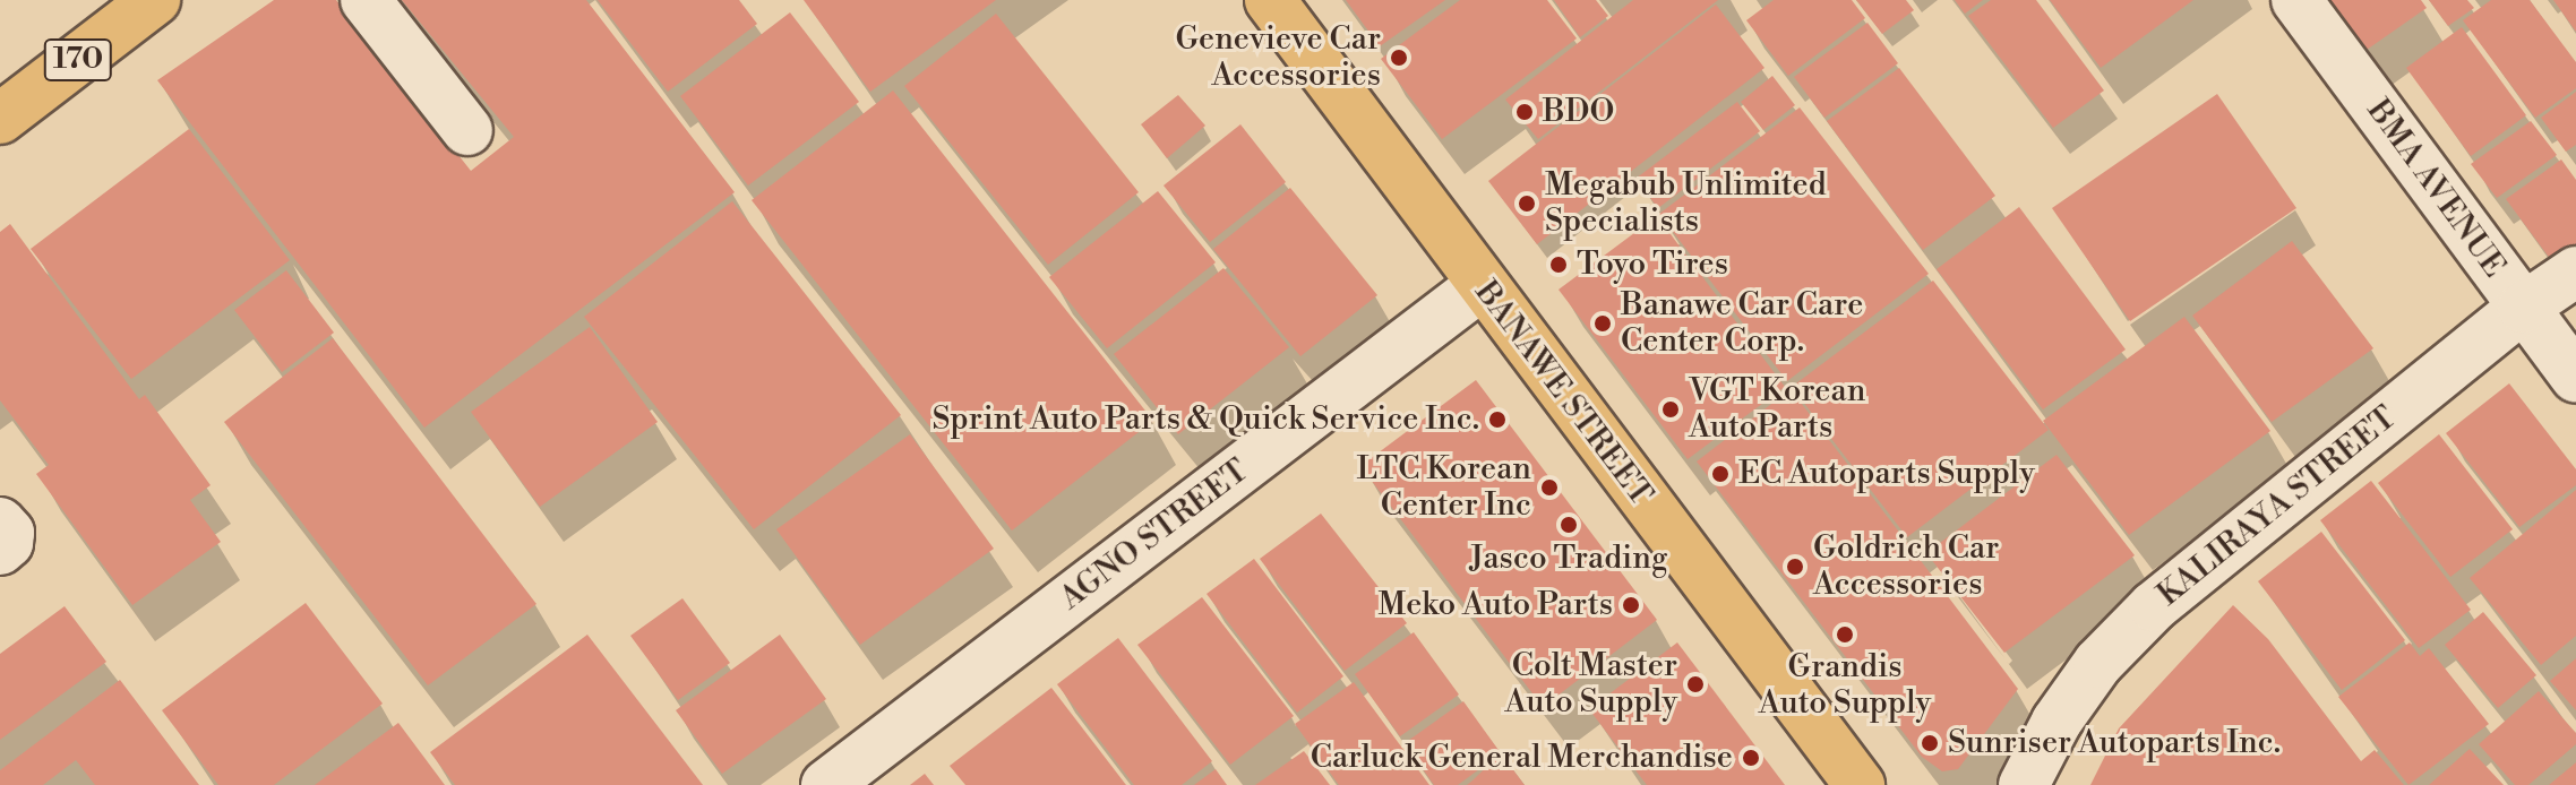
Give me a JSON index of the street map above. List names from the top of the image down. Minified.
{"streets":{"main road":["170","BANAWE STREET"],"street":["BMA AVENUE","KALIRAYA STREET","AGNO STREET"]},"crossings":[["BMA AVENUE","KALIRAYA STREET"],["BANAWE STREET","AGNO STREET"]],"places":["Genevieve Car Accessories","BDO","Megabub Unlimited Specialists","Toyo Tires","Banawe Car Care Center Corp.","VGT Korean AutoParts","Sprint Auto Parts & Quick Service Inc.","EC Autoparts Supply","LTC Korean Center Inc","Jasco Trading","Goldrich Car Accessories","Meko Auto Parts","Grandis Auto Supply","Colt Master Auto Supply","Sunriser Autoparts Inc.","Carluck General Merchandise"]}
